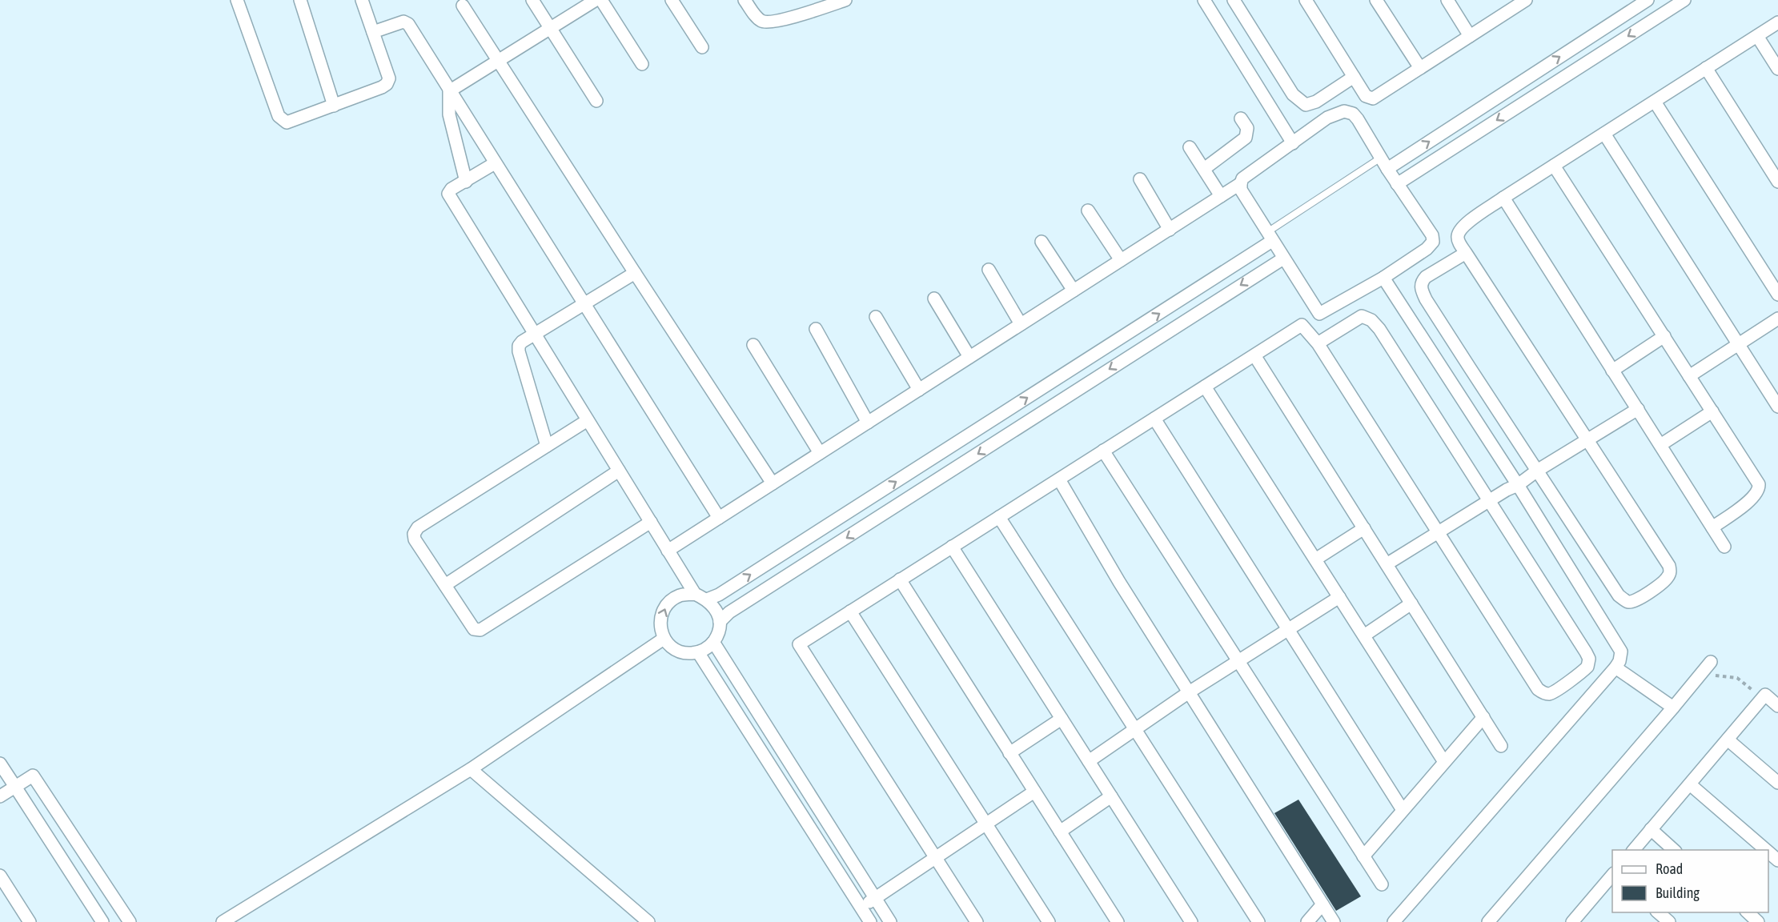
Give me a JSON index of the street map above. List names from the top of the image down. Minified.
{"legend":["Road","Building"]}
